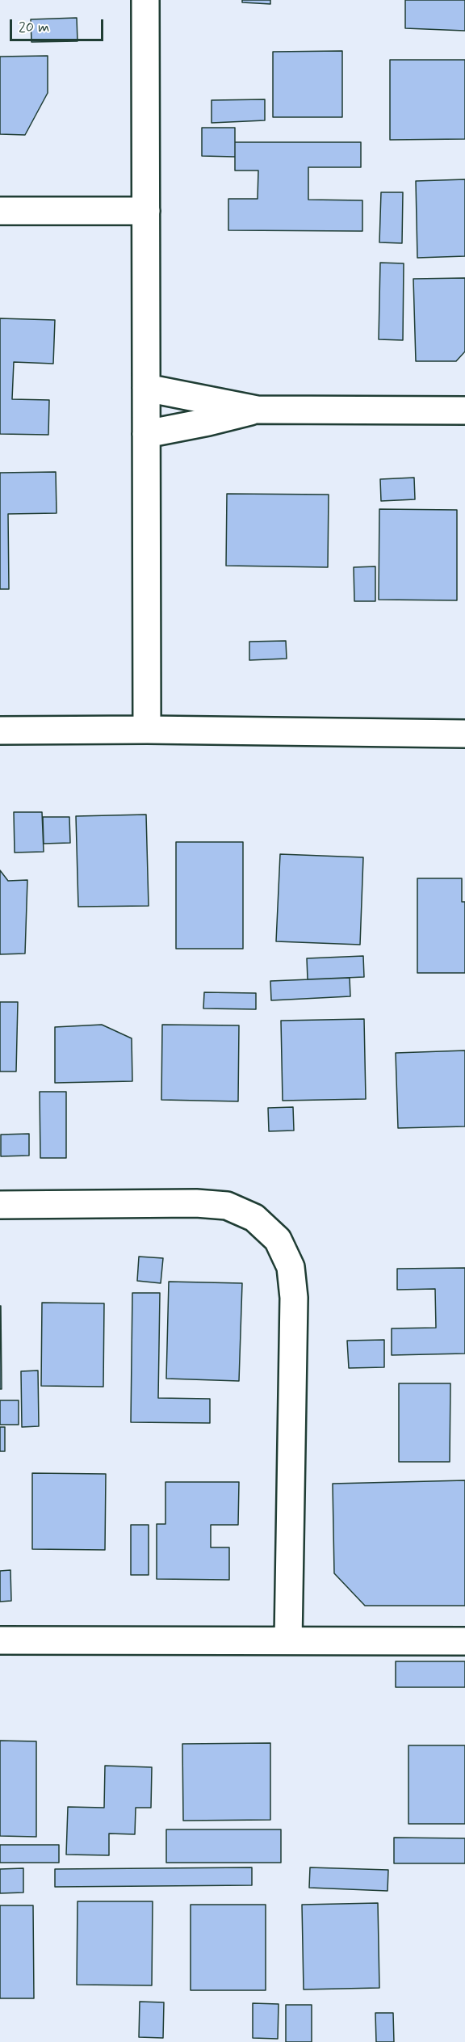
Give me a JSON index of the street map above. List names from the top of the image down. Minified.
{"scale_bar":"20 m"}
